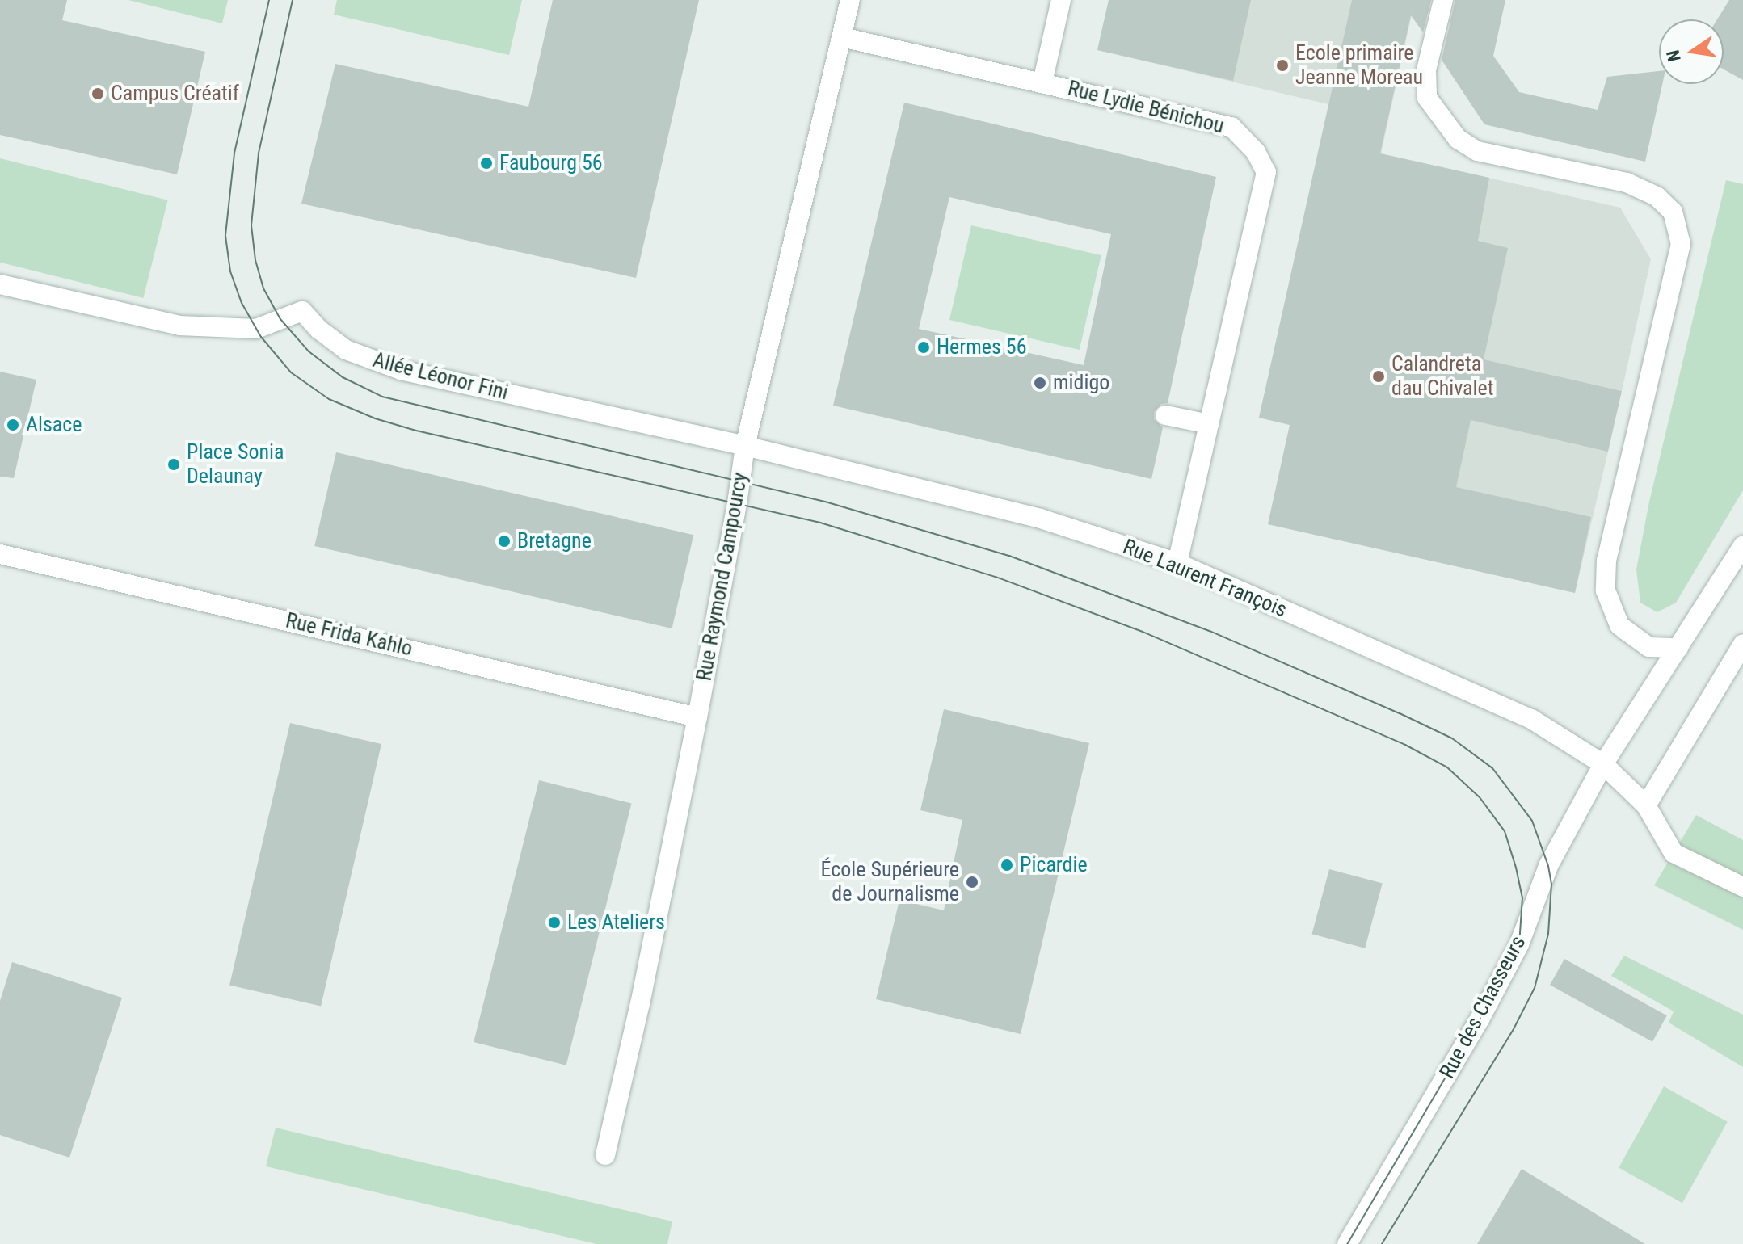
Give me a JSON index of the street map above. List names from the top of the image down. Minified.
{"streets":{"street":["Rue Lydie Bénichou","Allée Léonor Fini","Rue Raymond Campourcy","Rue Laurent François","Rue Frida Kahlo","Rue des Chasseurs"]},"crossings":[["Rue Lydie Bénichou","Rue Raymond Campourcy"],["Rue Lydie Bénichou","Rue Laurent François"],["Allée Léonor Fini","Rue Raymond Campourcy"],["Allée Léonor Fini","Rue Laurent François"],["Rue Raymond Campourcy","Rue Laurent François"],["Rue Raymond Campourcy","Rue Frida Kahlo"],["Rue Laurent François","Rue des Chasseurs"]],"places":["Ecole primaire Jeanne Moreau","Campus Créatif","Faubourg 56","Hermes 56","Calandreta dau Chivalet","midigo","Alsace","Place Sonia Delaunay","Bretagne","Picardie","École Supérieure de Journalisme","Les Ateliers"],"north":"left"}
